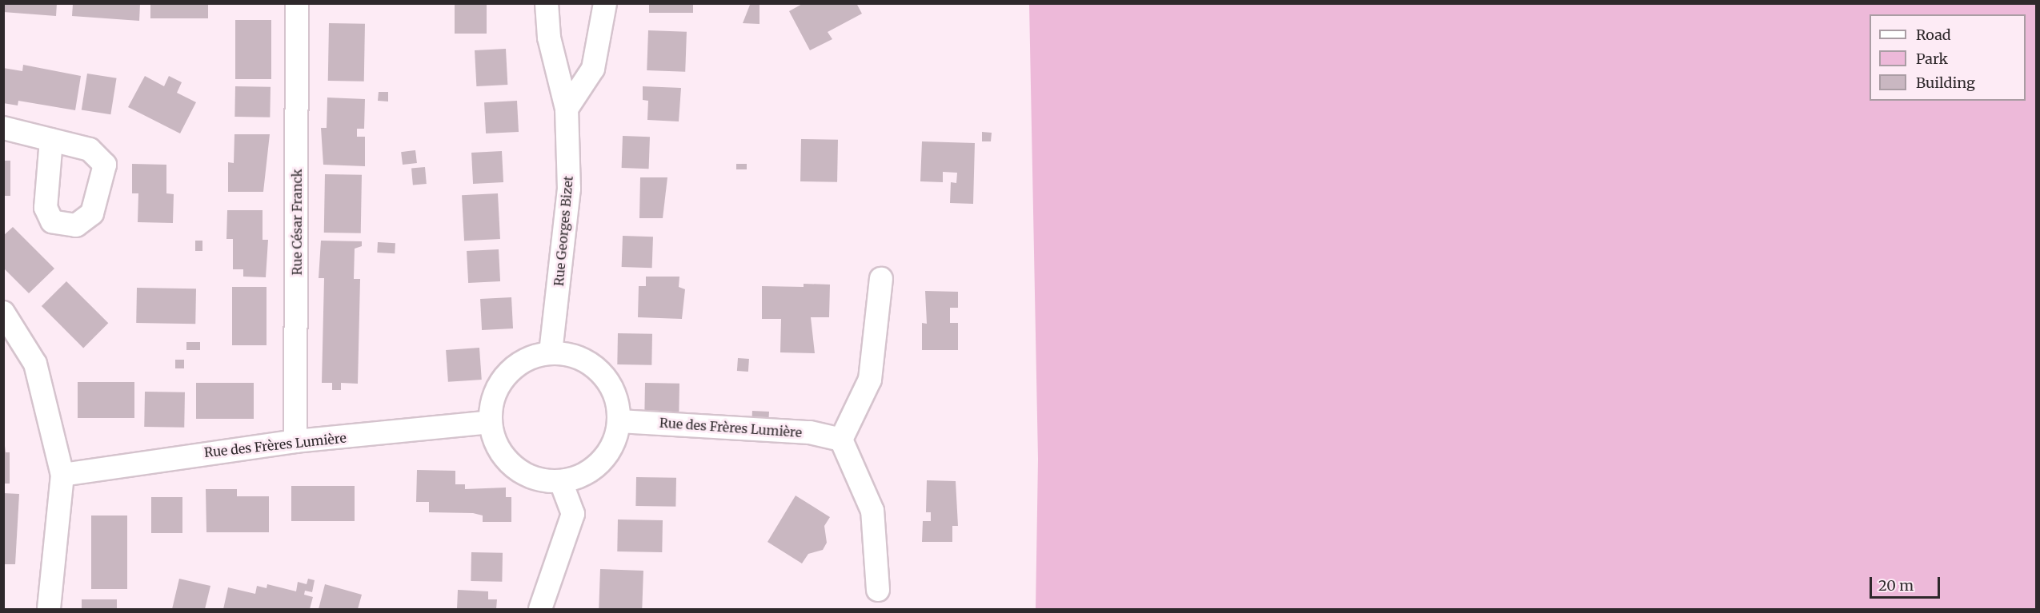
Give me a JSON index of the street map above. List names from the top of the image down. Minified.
{"streets":{"street":["Rue César Franck","Rue Georges Bizet","Rue des Frères Lumière"]},"crossings":[["Rue César Franck","Rue des Frères Lumière"],["Rue Georges Bizet","Rue des Frères Lumière"]],"legend":["Road","Park","Building"],"scale_bar":"20 m"}
